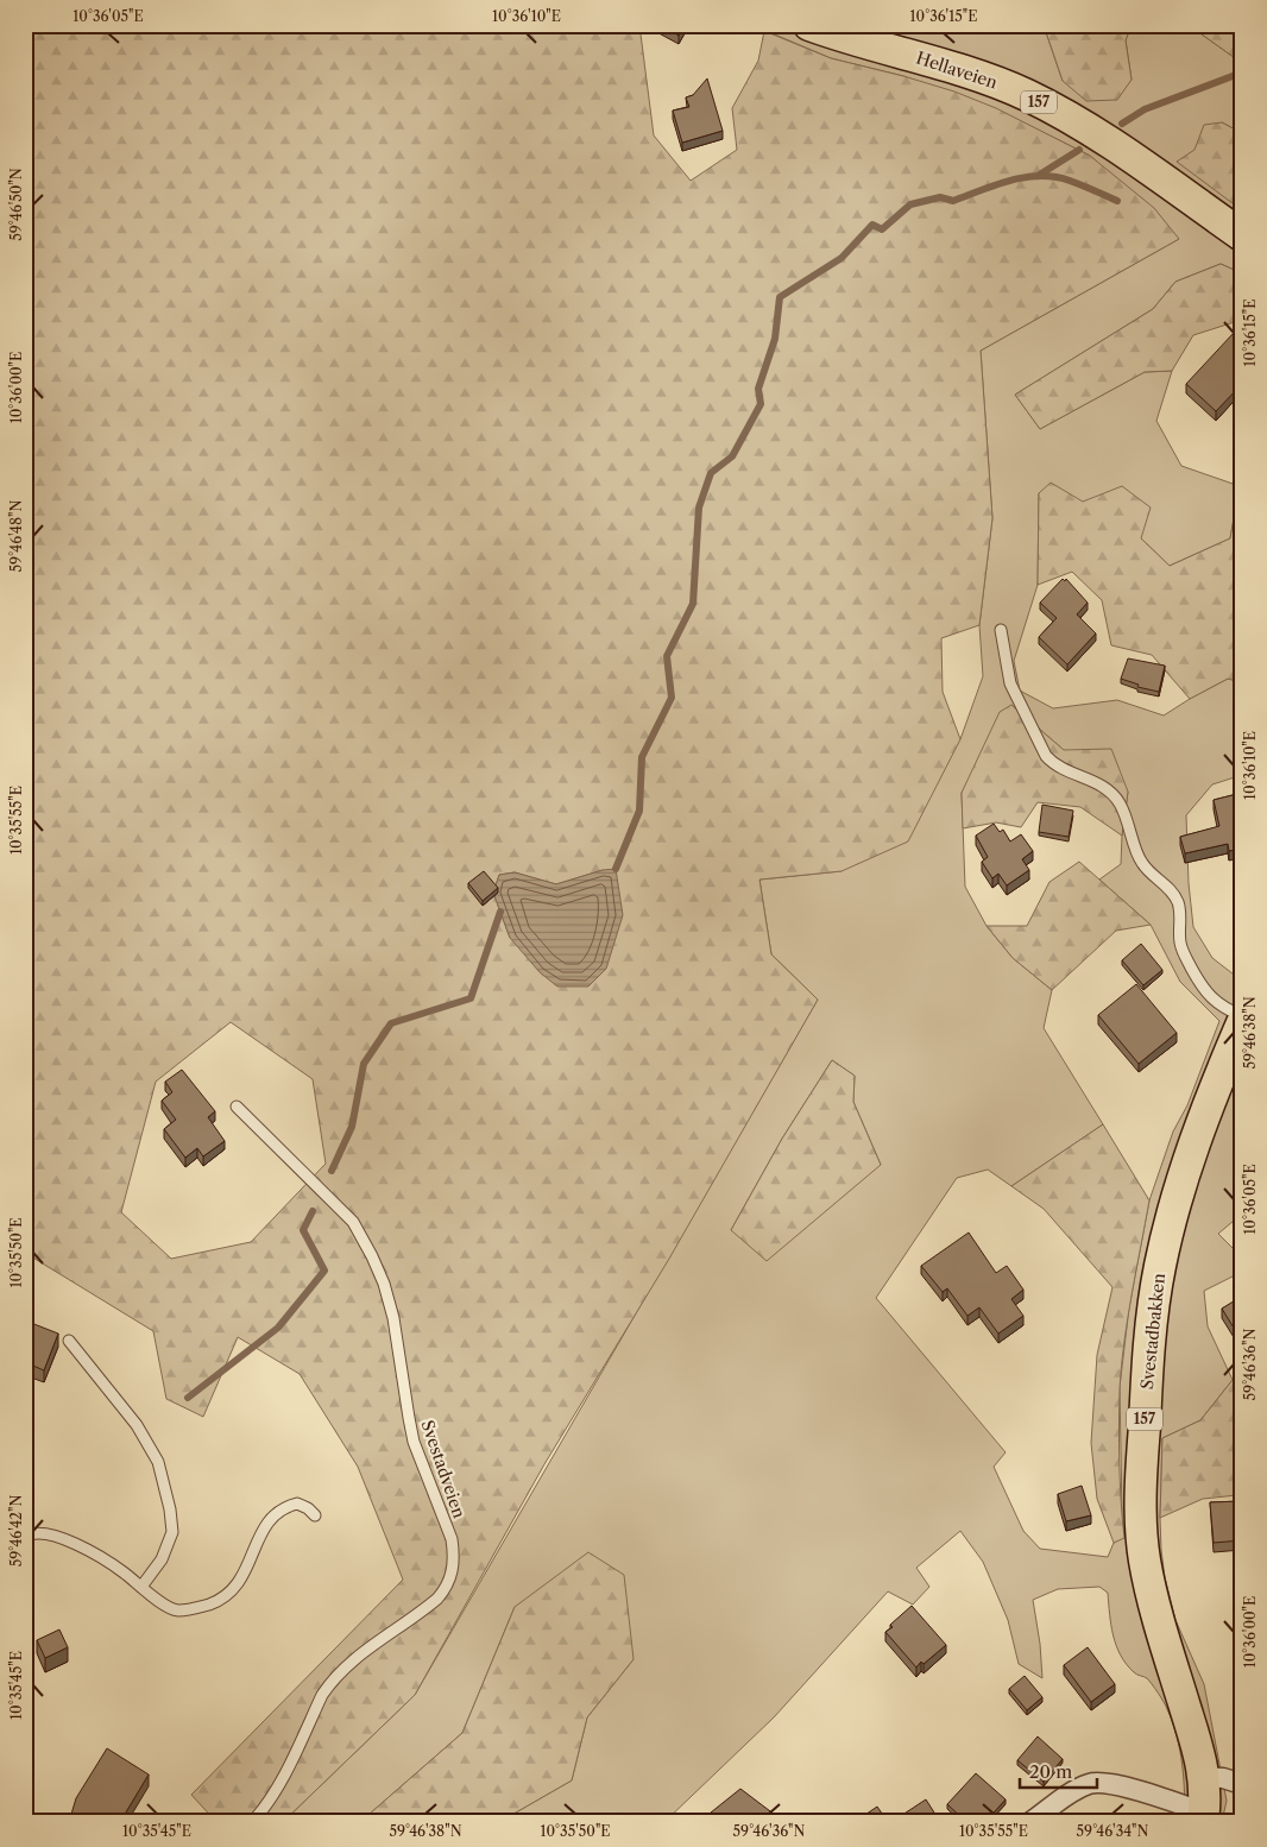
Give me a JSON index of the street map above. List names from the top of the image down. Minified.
{"streets":{"main road":["Hellaveien","157","Svestadbakken"],"lane":["Svestadveien"]},"scale_bar":"20 m","coordinates":["10°36'05\"E","10°36'10\"E","10°36'15\"E","59°46'50\"N","10°36'00\"E","59°46'48\"N","10°35'55\"E","59°46'38\"N","10°35'50\"E","59°46'36\"N","59°46'42\"N","10°35'45\"E","59°46'34\"N"]}
